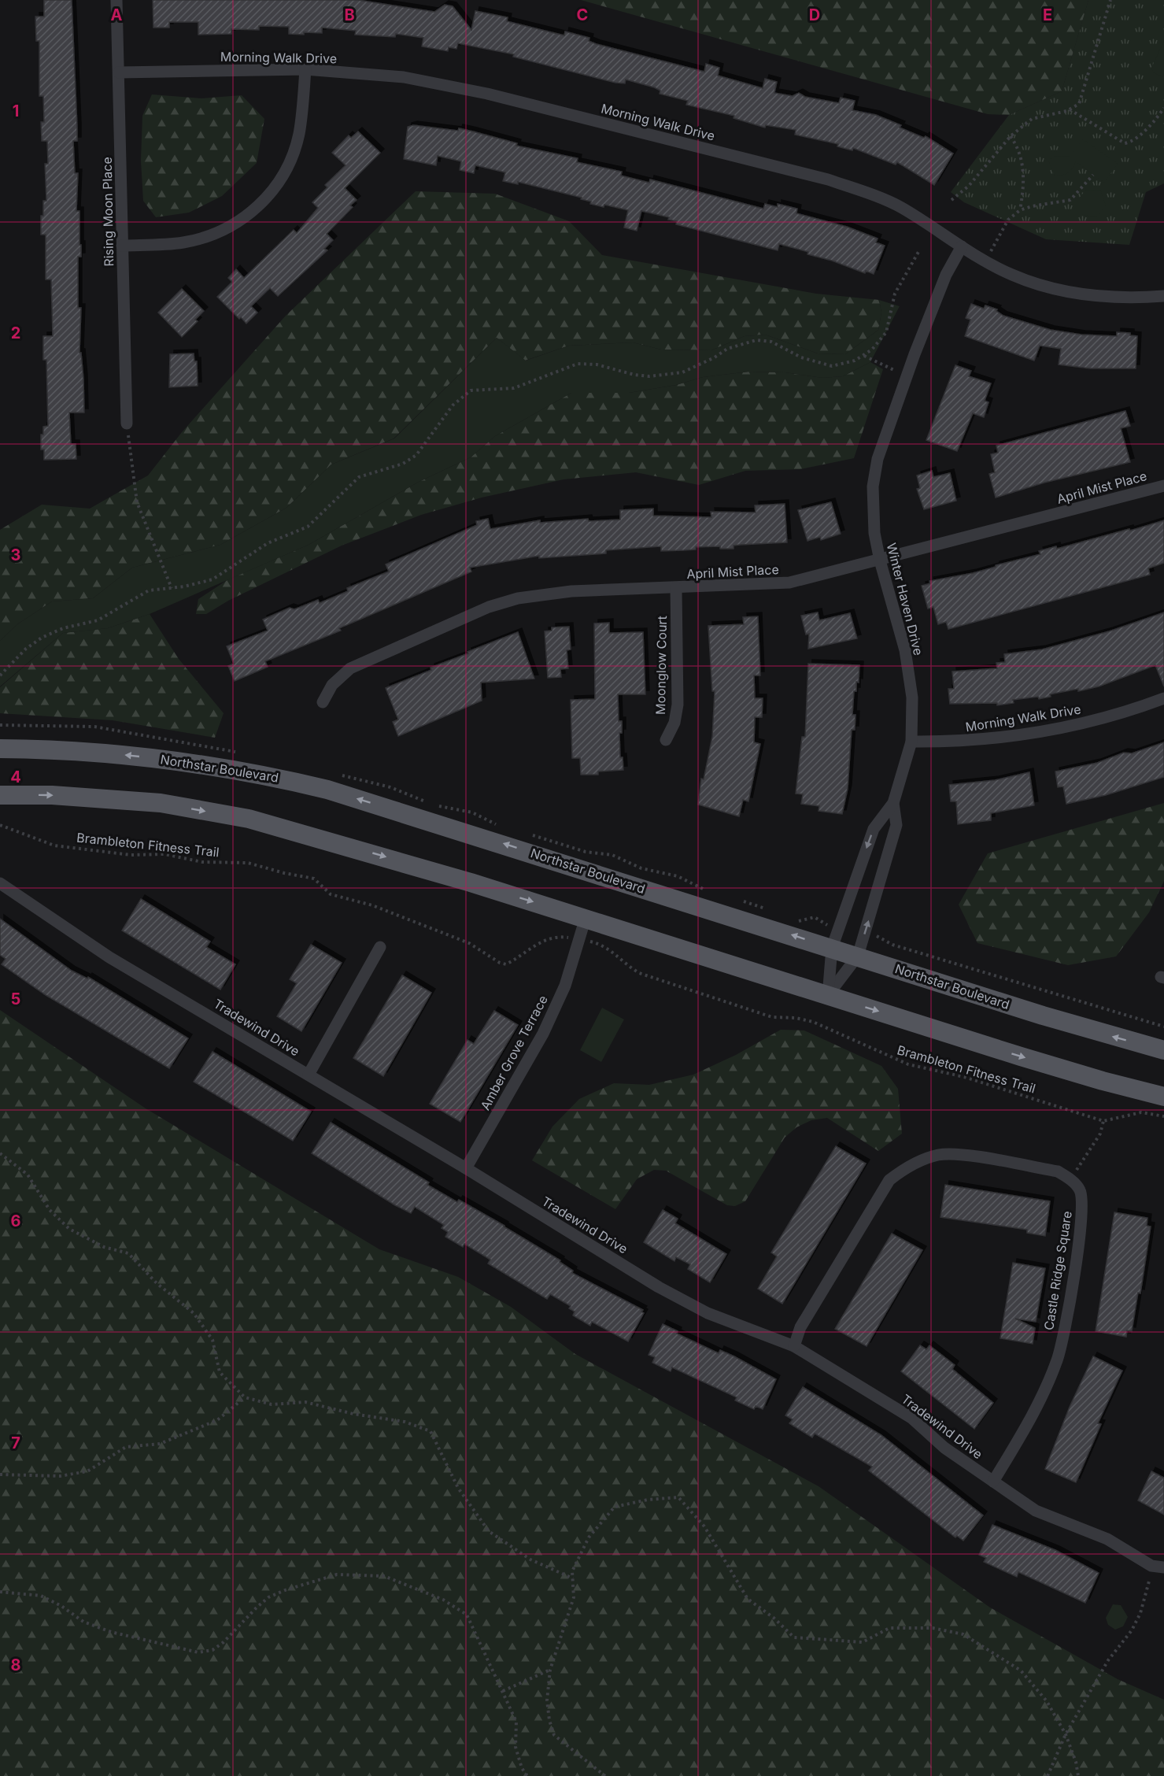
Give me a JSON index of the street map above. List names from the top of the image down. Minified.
{"streets":{"main road":["Northstar Boulevard"],"street":["Morning Walk Drive","Rising Moon Place","April Mist Place","Winter Haven Drive","Moonglow Court","Tradewind Drive","Amber Grove Terrace","Castle Ridge Square"],"path":["Brambleton Fitness Trail"]},"crossings":[["Morning Walk Drive","Rising Moon Place"],["Morning Walk Drive","Winter Haven Drive"],["April Mist Place","Winter Haven Drive"],["April Mist Place","Moonglow Court"],["Winter Haven Drive","Northstar Boulevard"],["Brambleton Fitness Trail","Amber Grove Terrace"],["Tradewind Drive","Amber Grove Terrace"],["Tradewind Drive","Castle Ridge Square"]],"grid":{"columns":["A","B","C","D","E"],"rows":["1","2","3","4","5","6","7","8"]}}
